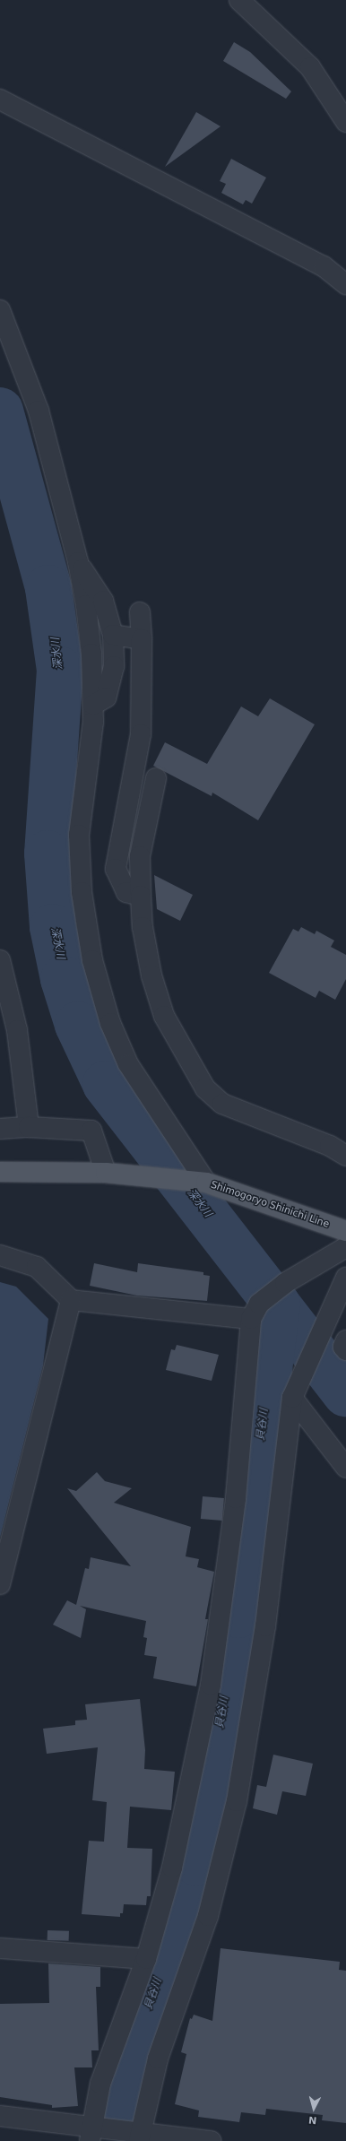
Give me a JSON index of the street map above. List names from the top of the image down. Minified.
{"streets":{"main road":["Shimogoryo Shinichi Line"]},"water":["深水川","貝谷川"],"north":"bottom"}
